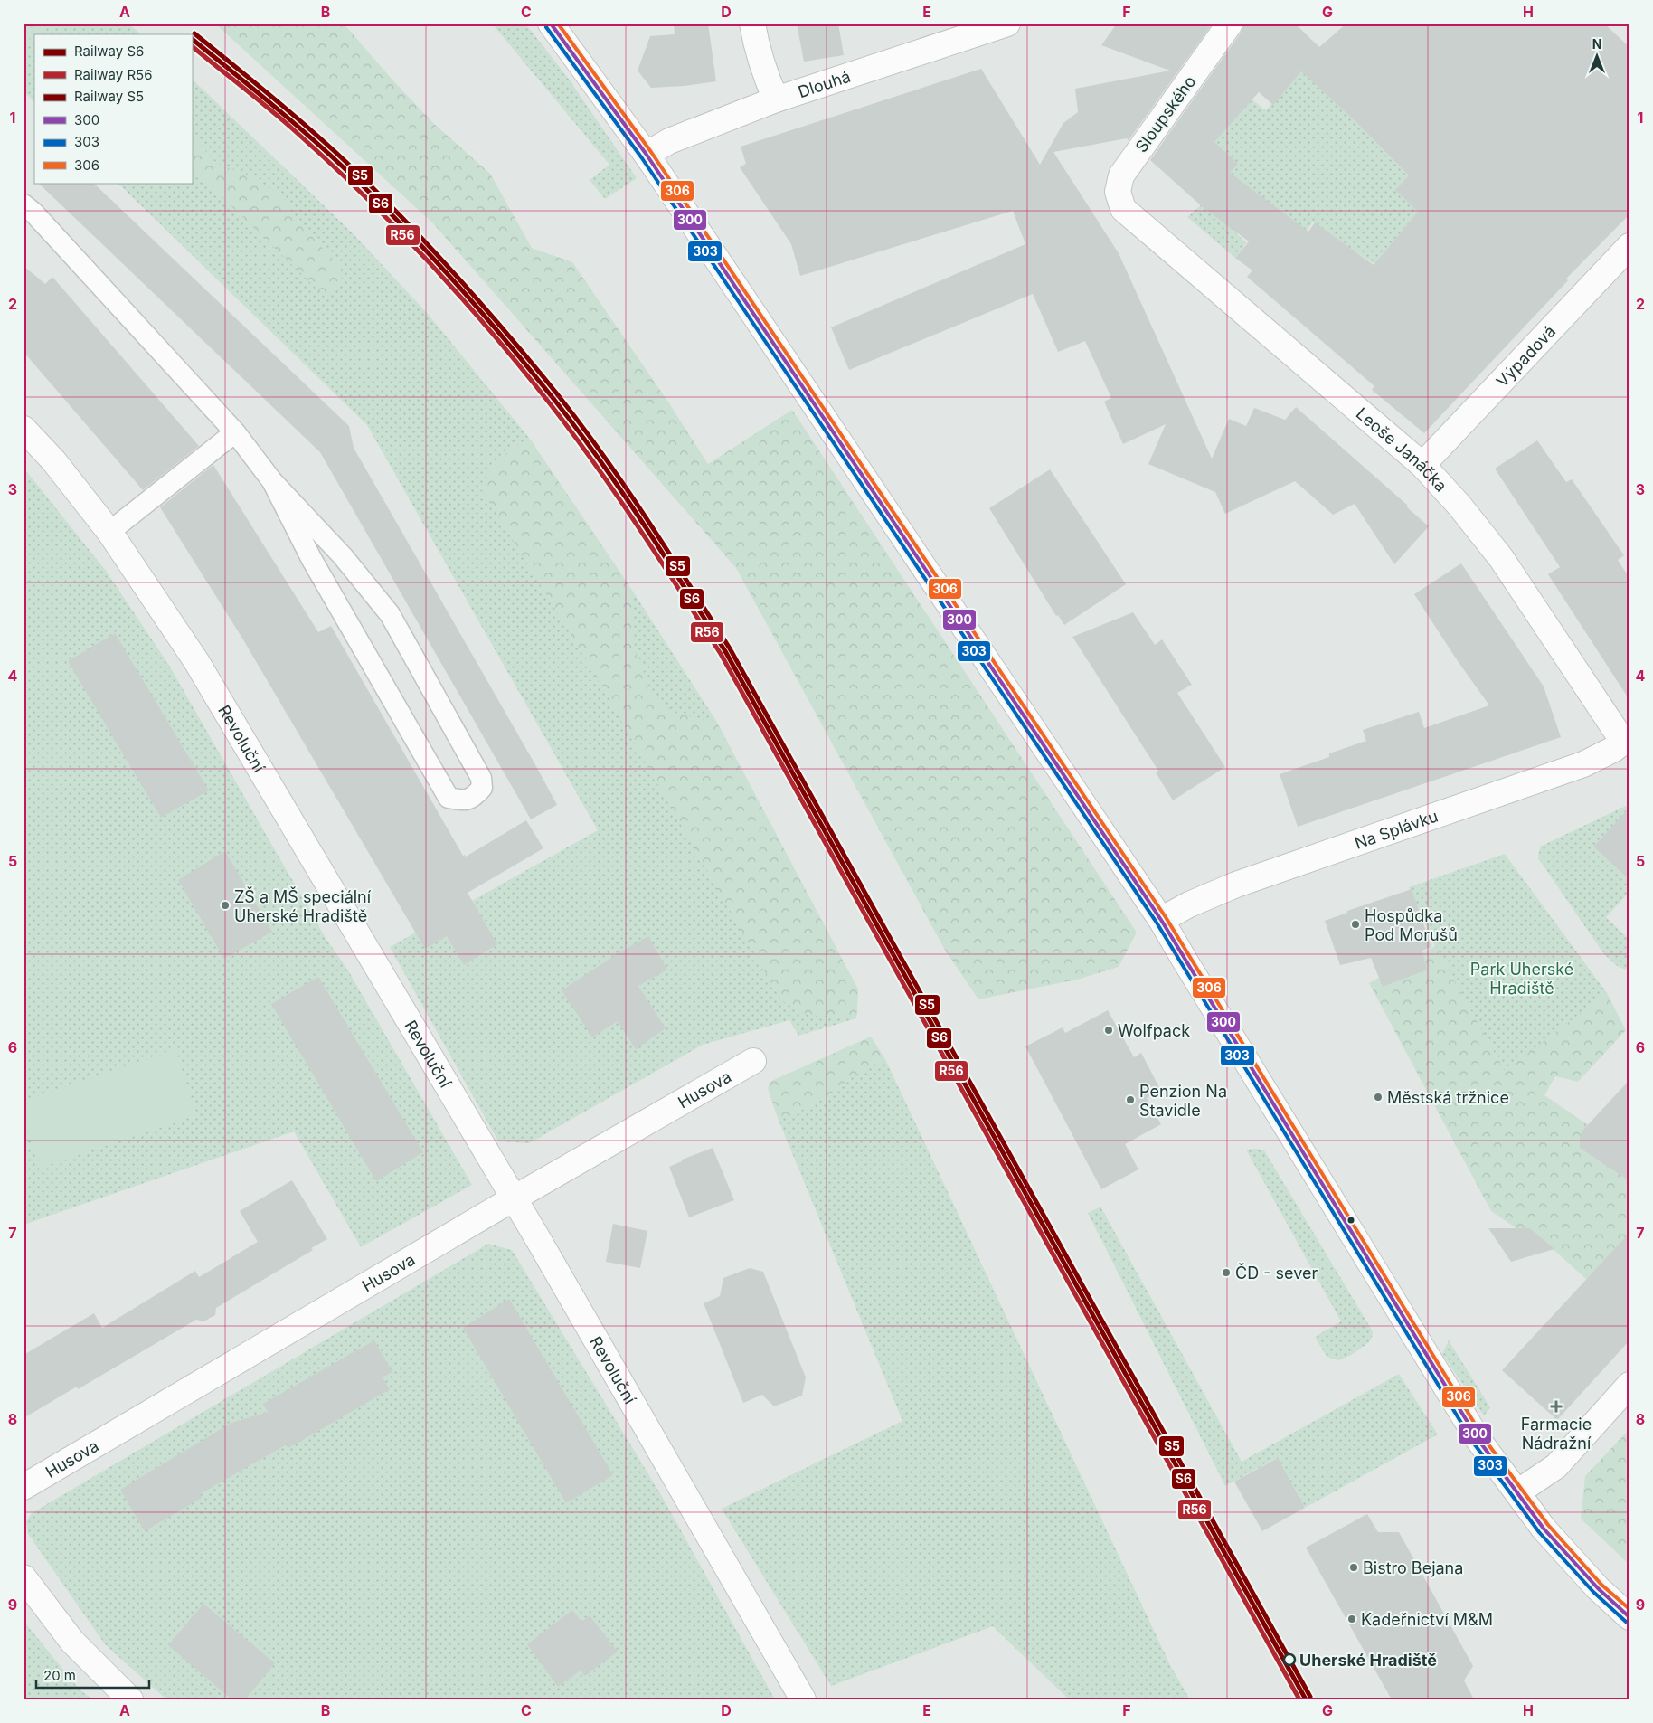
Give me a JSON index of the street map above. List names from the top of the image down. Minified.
{"streets":{"street":["Dlouhá","Sloupského","Výpadová","Leoše Janáčka","Revoluční","Na Splávku","Husova"]},"crossings":[["Sloupského","Leoše Janáčka"],["Výpadová","Leoše Janáčka"],["Leoše Janáčka","Na Splávku"],["Revoluční","Husova"]],"parks":["Park Uherské Hradiště"],"places":{"other":["ZŠ a MŠ speciální Uherské Hradiště","Hospůdka Pod Morušů","Wolfpack","Městská tržnice","Penzion Na Stavidle","ČD - sever","Bistro Bejana","Kadeřnictví M&M","Uherské Hradiště"],"health":["Farmacie Nádražní"]},"lines":["transit line 300","transit line 306","transit line 303","rail line S5","rail line S6","rail line R56"],"legend":["Railway S6","Railway R56","Railway S5","300","303","306"],"scale_bar":"20 m","north":"top","grid":{"columns":["A","B","C","D","E","F","G","H"],"rows":["1","2","3","4","5","6","7","8","9"]}}
